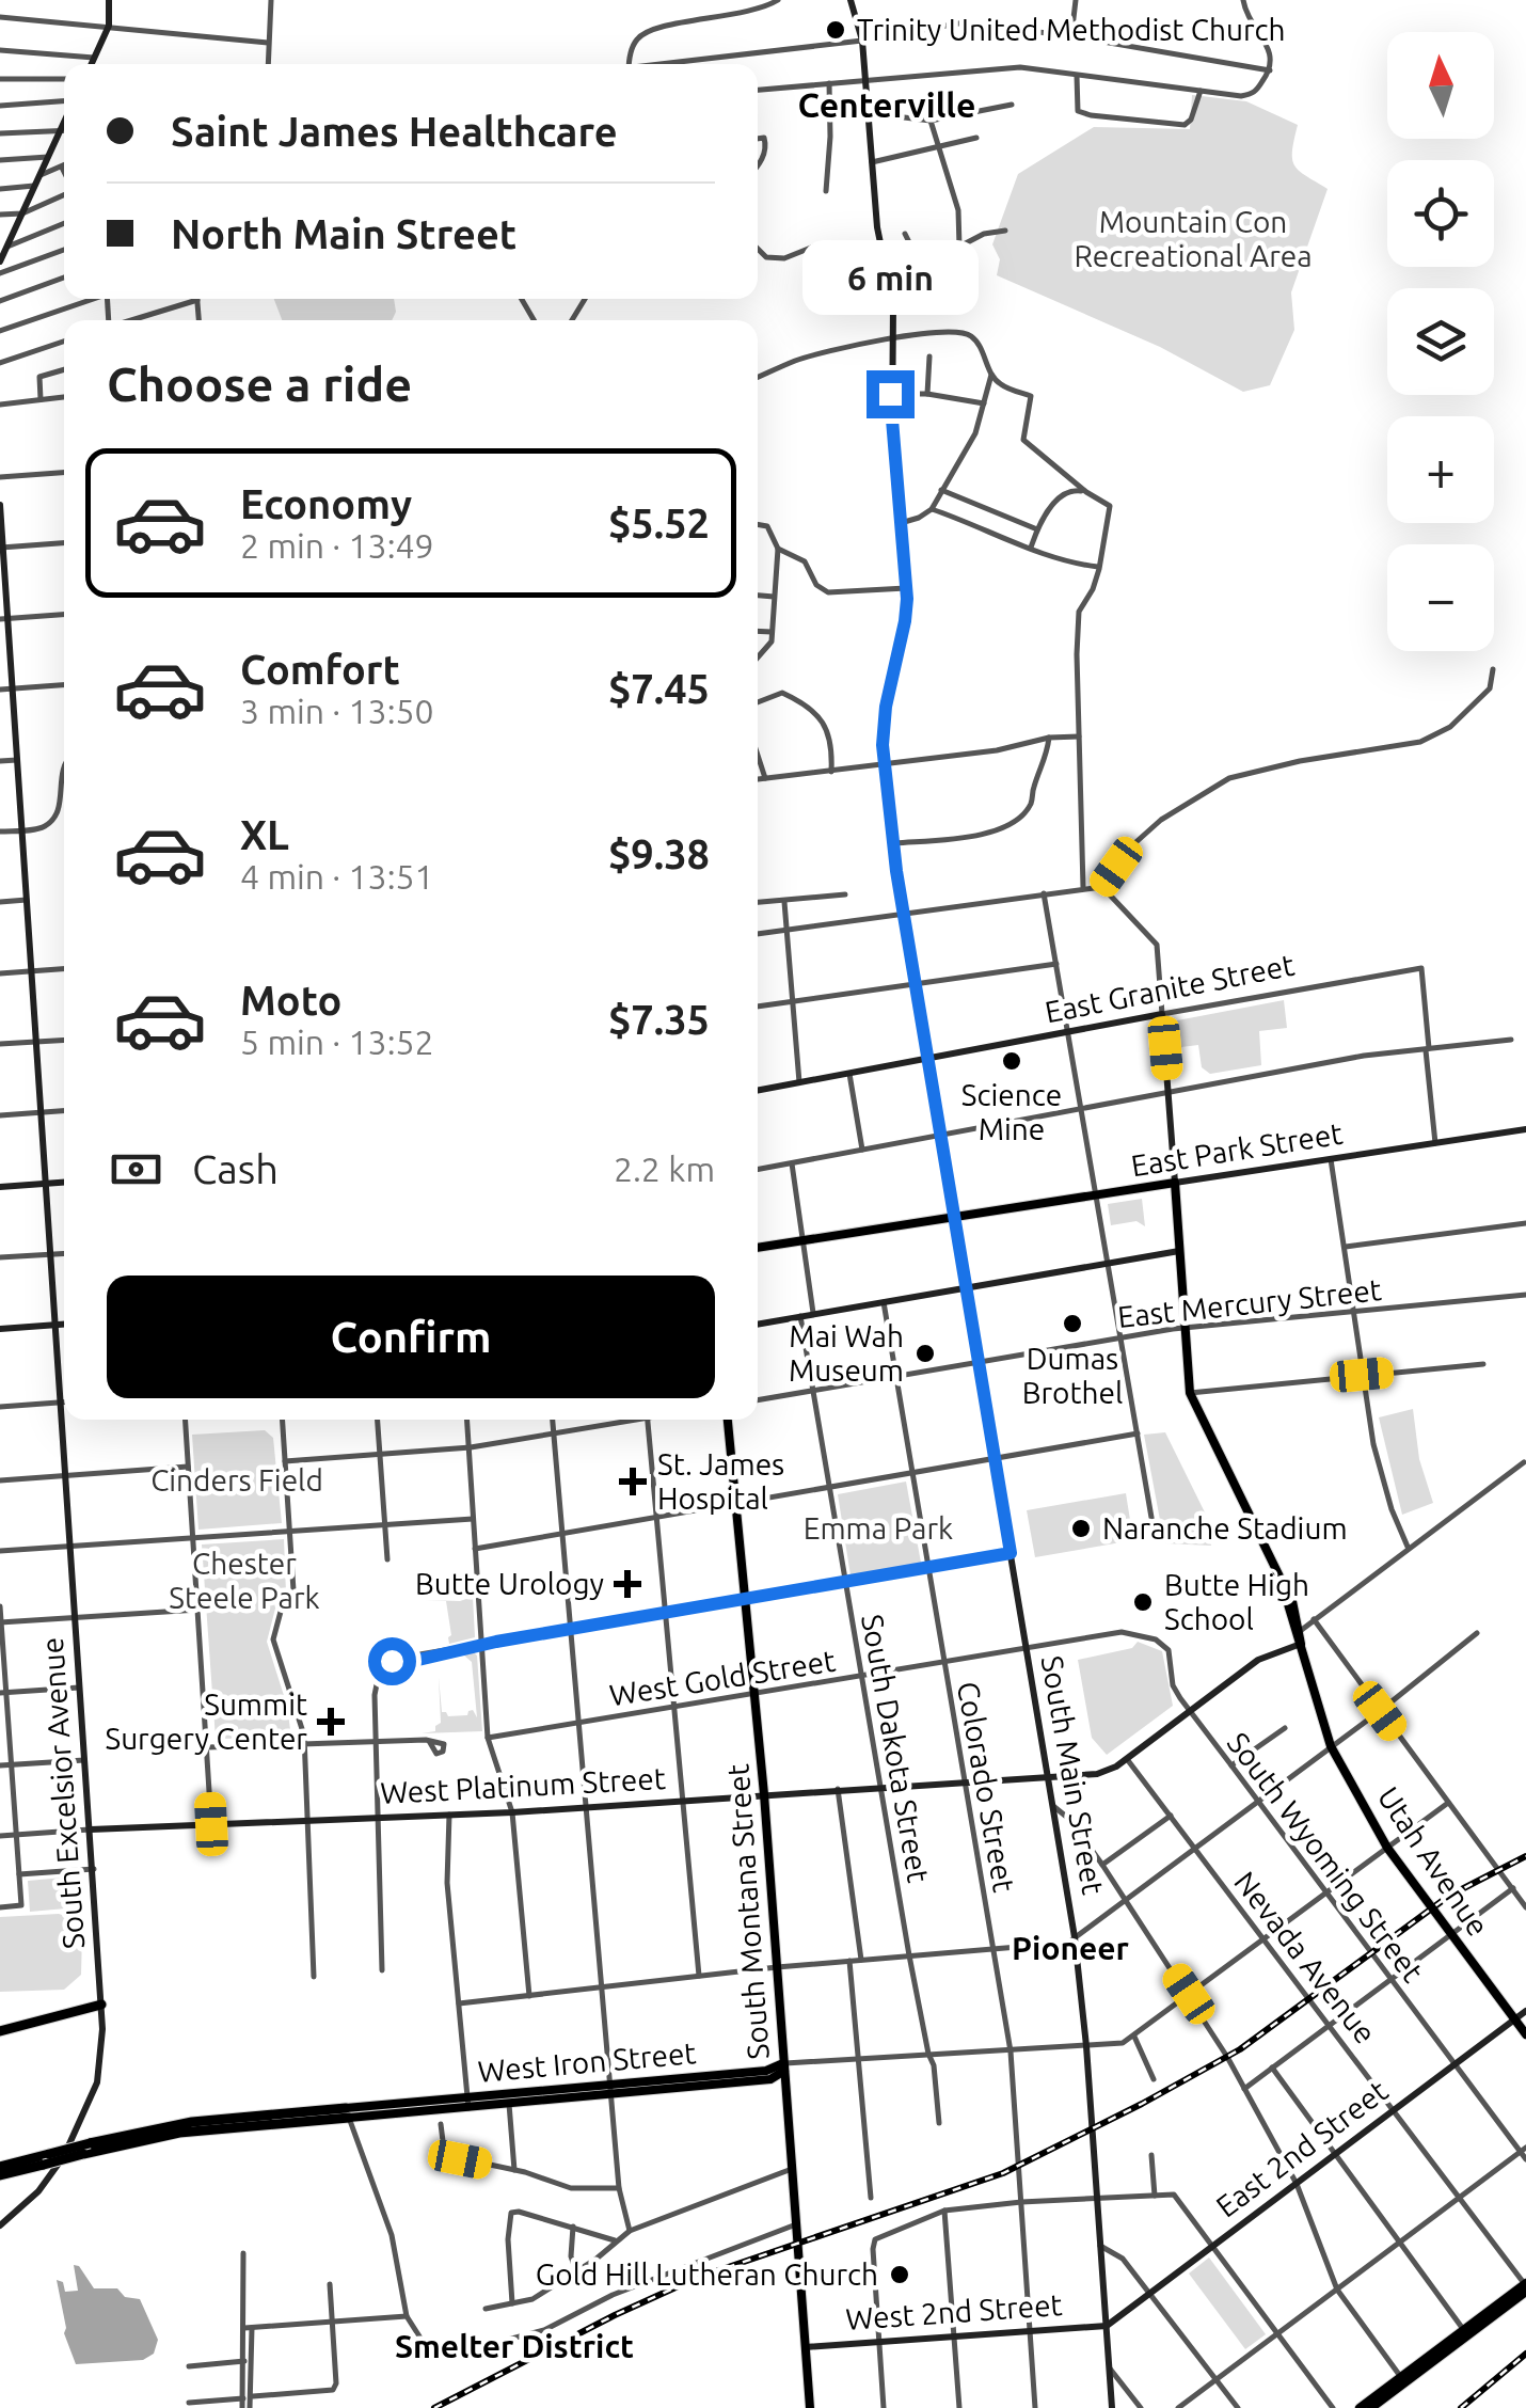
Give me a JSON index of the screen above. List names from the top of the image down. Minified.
{"streets":{"main road":["East Park Street","Utah Avenue","South Montana Street","West Iron Street"],"street":["East Granite Street","East Mercury Street","West Gold Street","South Dakota Street","South Main Street","West Platinum Street","Colorado Street","South Excelsior Avenue","South Wyoming Street","Nevada Avenue","East 2nd Street","West 2nd Street"]},"crossings":[["East Granite Street","South Main Street"],["East Park Street","South Main Street"],["East Mercury Street","South Dakota Street"],["East Mercury Street","South Main Street"],["East Mercury Street","Colorado Street"],["West Gold Street","South Dakota Street"],["West Gold Street","South Main Street"],["West Gold Street","Colorado Street"],["West Gold Street","South Wyoming Street"],["West Gold Street","South Montana Street"],["South Dakota Street","West Platinum Street"],["South Dakota Street","West Iron Street"],["South Main Street","West Platinum Street"],["South Main Street","West Iron Street"],["South Main Street","East 2nd Street"],["South Main Street","West 2nd Street"],["West Platinum Street","Colorado Street"],["West Platinum Street","South Excelsior Avenue"],["West Platinum Street","South Wyoming Street"],["West Platinum Street","Utah Avenue"],["West Platinum Street","South Montana Street"],["West Platinum Street","Nevada Avenue"],["Colorado Street","West Iron Street"],["Colorado Street","West 2nd Street"],["South Wyoming Street","East 2nd Street"],["Utah Avenue","East 2nd Street"],["South Montana Street","West Iron Street"],["South Montana Street","West 2nd Street"],["Nevada Avenue","East 2nd Street"],["East 2nd Street","West 2nd Street"]],"districts":["Centerville","Pioneer","Smelter District"],"parks":["Mountain Con Recreational Area","Cinders Field","Emma Park","Chester Steele Park"],"places":{"other":["Trinity United Methodist Church","Science Mine","Dumas Brothel","Mai Wah Museum","Naranche Stadium","Butte High School","Gold Hill Lutheran Church"],"health":["St. James Hospital","Butte Urology","Summit Surgery Center"]},"north":"top","page":{"map_buttons":["+","−"],"banner":["Saint James Healthcare","North Main Street"],"bubble":"6 min","heading":"Choose a ride","list":[{"name":"Economy","note":"2 min · 13:49","value":"$5.52"},{"name":"Comfort","note":"3 min · 13:50","value":"$7.45"},{"name":"XL","note":"4 min · 13:51","value":"$9.38"},{"name":"Moto","note":"5 min · 13:52","value":"$7.35"}],"pay":["Cash","2.2 km"],"buttons":"Confirm"}}
